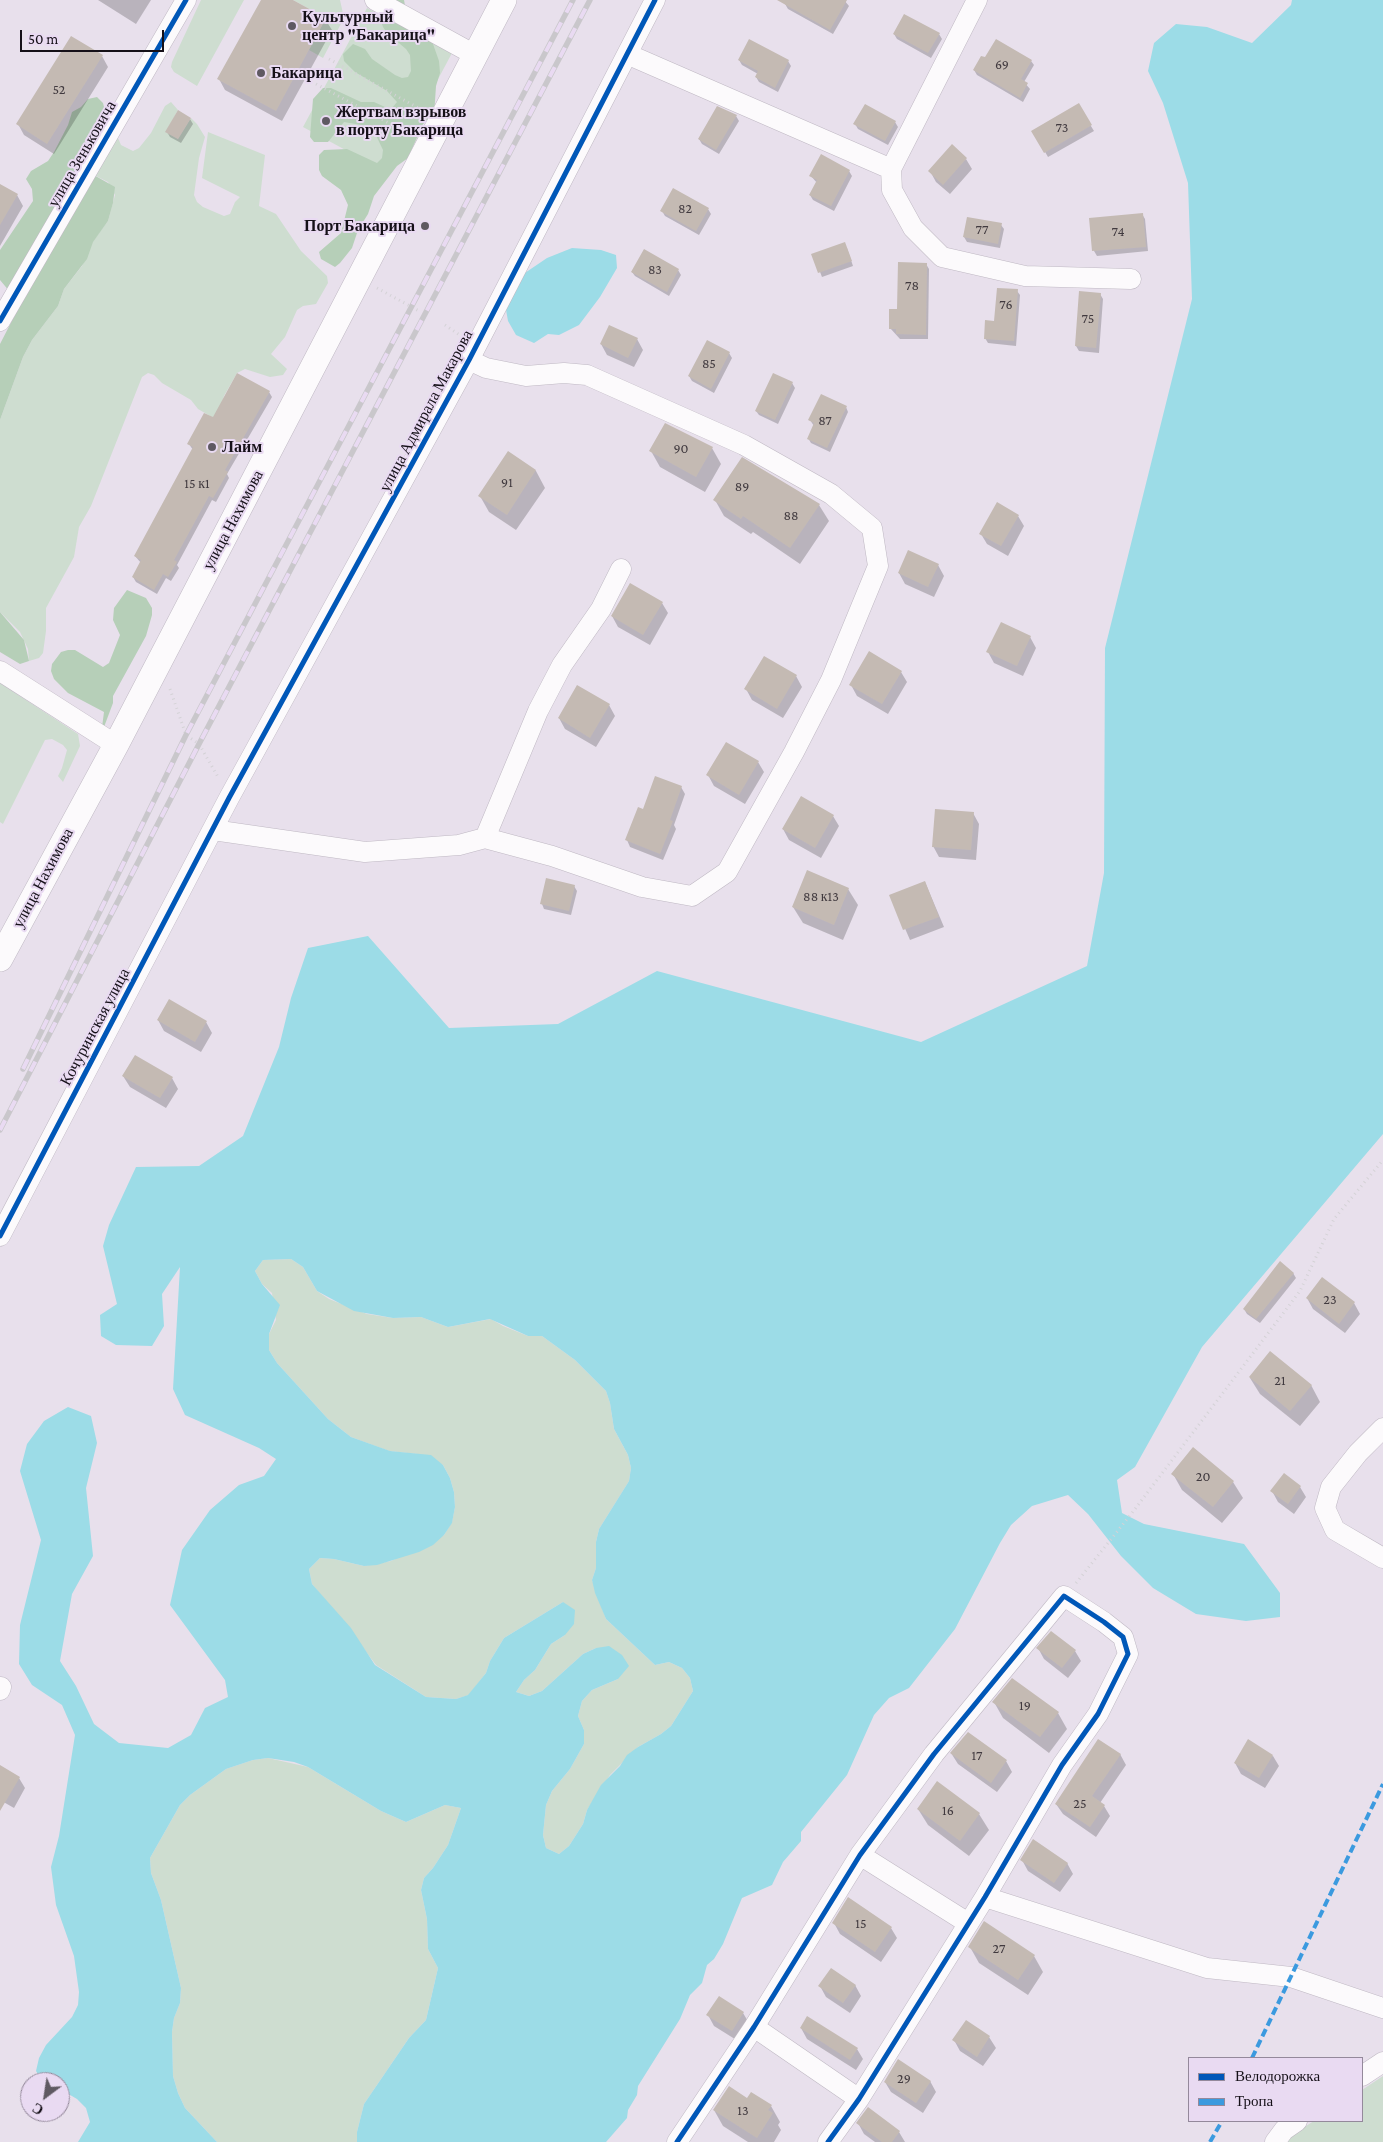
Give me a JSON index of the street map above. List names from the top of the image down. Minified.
{"streets":{"main road":["улица Нахимова"],"street":["улица Зеньковича","улица Адмирала Макарова","Кочуринская улица"]},"crossings":[["улица Адмирала Макарова","Кочуринская улица"]],"places":["Культурный центр \"Бакарица\"","Бакарица","Жертвам взрывов в порту Бакарица","Порт Бакарица","Лайм"],"house_numbers":["69","52","73","82","77","74","83","78","76","75","85","87","90","91","15 к1","89","88","88 к13","23","21","20","19","17","25","16","15","27","29","13"],"legend":["Велодорожка","Тропа"],"scale_bar":"50 m","north":"bottom left"}
